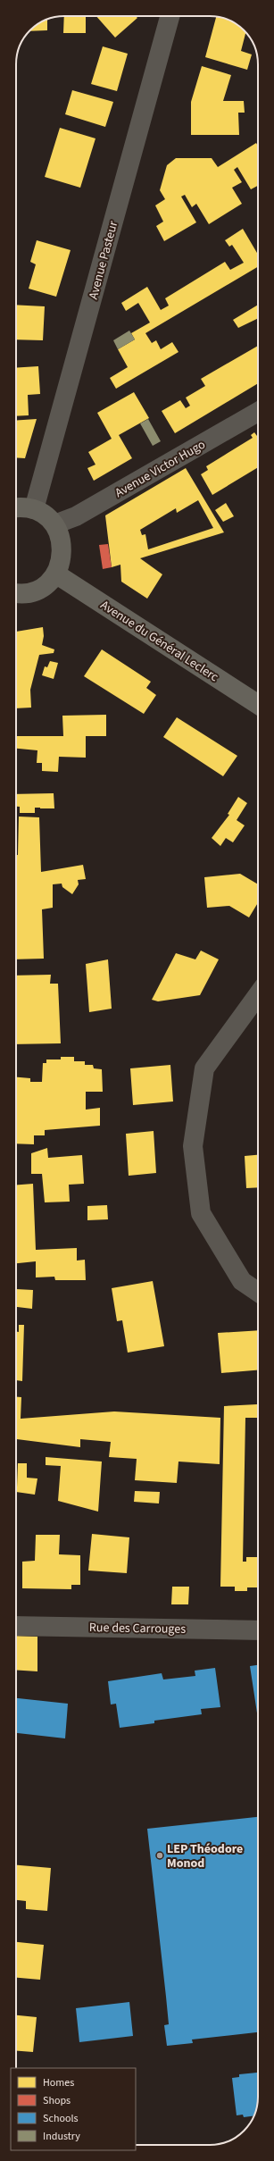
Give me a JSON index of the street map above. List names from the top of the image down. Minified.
{"streets":{"street":["Avenue Pasteur","Avenue Victor Hugo","Avenue du Général Leclerc","Rue des Carrouges"]},"places":["LEP Théodore Monod"],"legend":["Homes","Shops","Schools","Industry"]}
